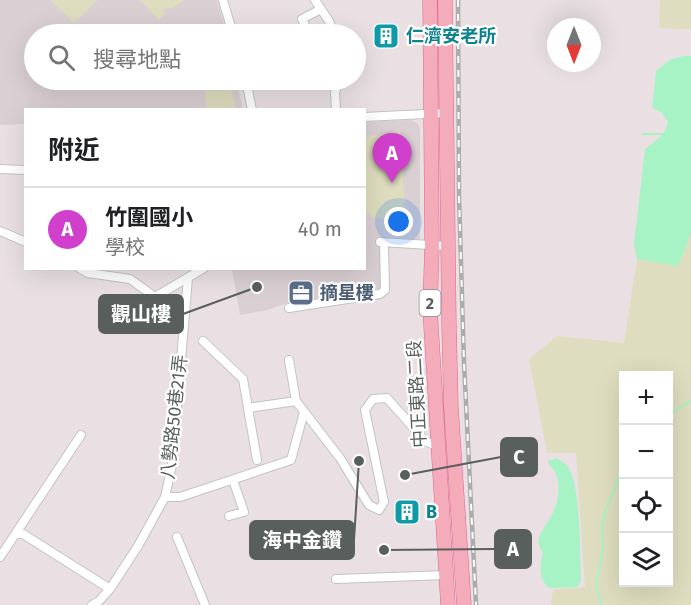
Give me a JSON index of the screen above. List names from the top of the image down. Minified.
{"streets":{"main road":["2","中正東路二段"],"street":["八勢路50巷21弄"]},"places":{"building":["仁濟安老所","B"],"other":["觀山樓","海中金鑽","C","A"],"office":["摘星樓"]},"north":"bottom","page":{"search":"搜尋地點","heading":"附近","pins":"A","list":[{"mark":"A","name":"竹圍國小","note":"學校","value":"40 m"}],"map_buttons":["+","−"]}}
